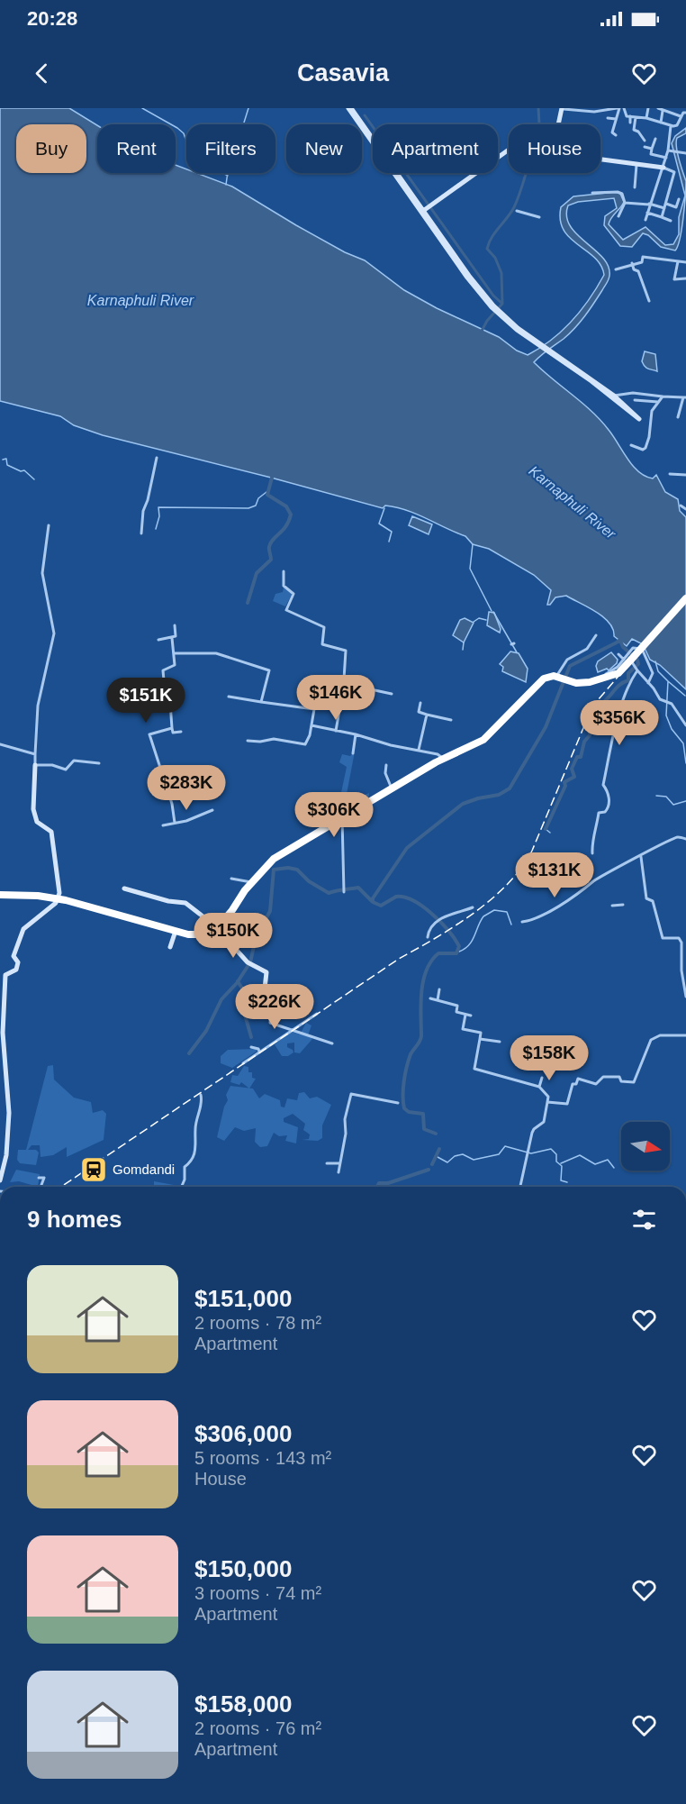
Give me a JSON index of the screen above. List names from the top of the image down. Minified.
{"water":["Karnaphuli River"],"places":{"station":["Gomdandi"]},"north":"right","page":{"status":"20:28","header":"Casavia","chip":["Buy","Rent","Filters","New","Apartment","House"],"price":["$146K","$151K","$356K","$283K","$306K","$131K","$150K","$226K","$158K"],"heading":"9 homes","list":[{"name":"$151,000","note":"2 rooms · 78 m² · Apartment"},{"name":"$306,000","note":"5 rooms · 143 m² · House"},{"name":"$150,000","note":"3 rooms · 74 m² · Apartment"},{"name":"$158,000","note":"2 rooms · 76 m² · Apartment"}]}}
